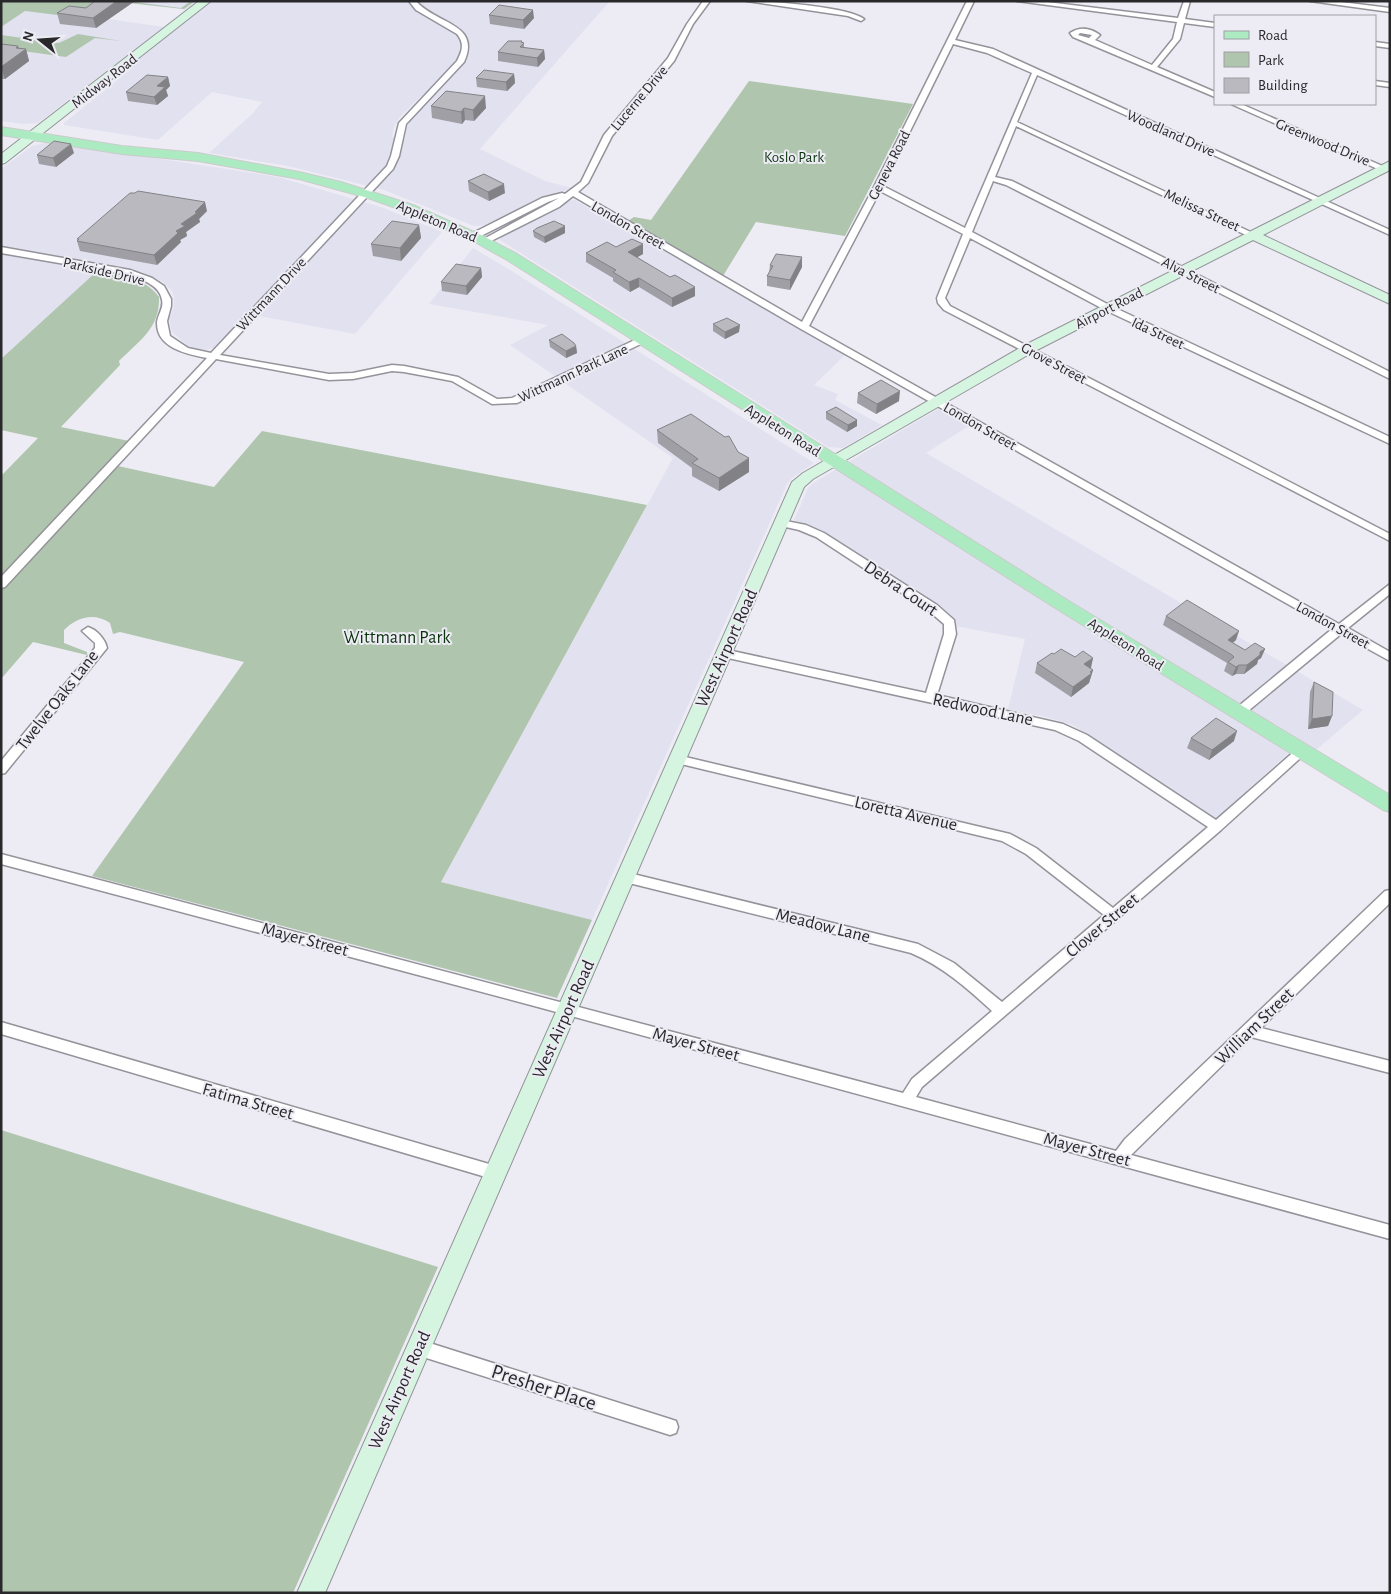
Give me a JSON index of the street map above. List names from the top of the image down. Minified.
{"streets":{"main road":["Appleton Road"],"street":["Midway Road","Lucerne Drive","Woodland Drive","Greenwood Drive","Geneva Road","Melissa Street","London Street","Parkside Drive","Alva Street","Wittmann Drive","Airport Road","Ida Street","Grove Street","Wittmann Park Lane","Debra Court","West Airport Road","Twelve Oaks Lane","Redwood Lane","Loretta Avenue","Meadow Lane","Clover Street","Mayer Street","William Street","Fatima Street","Presher Place"]},"crossings":[["Midway Road","Appleton Road"],["Lucerne Drive","Appleton Road"],["Lucerne Drive","London Street"],["Woodland Drive","Geneva Road"],["Woodland Drive","Airport Road"],["Woodland Drive","Grove Street"],["Greenwood Drive","Airport Road"],["Geneva Road","London Street"],["Geneva Road","Ida Street"],["Melissa Street","Airport Road"],["Melissa Street","Grove Street"],["Appleton Road","Wittmann Drive"],["Appleton Road","Airport Road"],["Appleton Road","Wittmann Park Lane"],["Appleton Road","West Airport Road"],["Appleton Road","Clover Street"],["London Street","Airport Road"],["Parkside Drive","Wittmann Drive"],["Parkside Drive","Wittmann Park Lane"],["Alva Street","Airport Road"],["Alva Street","Grove Street"],["Wittmann Drive","Wittmann Park Lane"],["Airport Road","Ida Street"],["Airport Road","Grove Street"],["Airport Road","West Airport Road"],["Ida Street","Grove Street"],["Debra Court","West Airport Road"],["Debra Court","Redwood Lane"],["West Airport Road","Redwood Lane"],["West Airport Road","Loretta Avenue"],["West Airport Road","Meadow Lane"],["West Airport Road","Mayer Street"],["West Airport Road","Fatima Street"],["West Airport Road","Presher Place"],["Redwood Lane","Clover Street"],["Loretta Avenue","Clover Street"],["Meadow Lane","Clover Street"],["Clover Street","Mayer Street"],["Mayer Street","William Street"]],"parks":["Koslo Park","Wittmann Park"],"legend":["Road","Park","Building"],"north":"left"}
